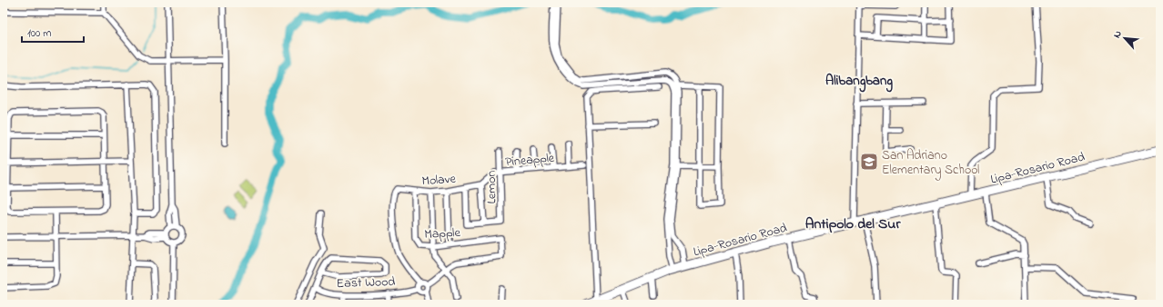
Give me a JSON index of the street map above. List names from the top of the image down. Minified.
{"streets":{"main road":["Lipa-Rosario Road"],"street":["Pineapple","Molave","Lemon","Mapple","East Wood"]},"crossings":[["Pineapple","Molave"],["Pineapple","Lemon"],["Molave","Mapple"],["Molave","East Wood"]],"districts":["Alibangbang","Antipolo del Sur"],"places":{"school or university":["San Adriano Elementary School"]},"scale_bar":"100 m","north":"top left"}
